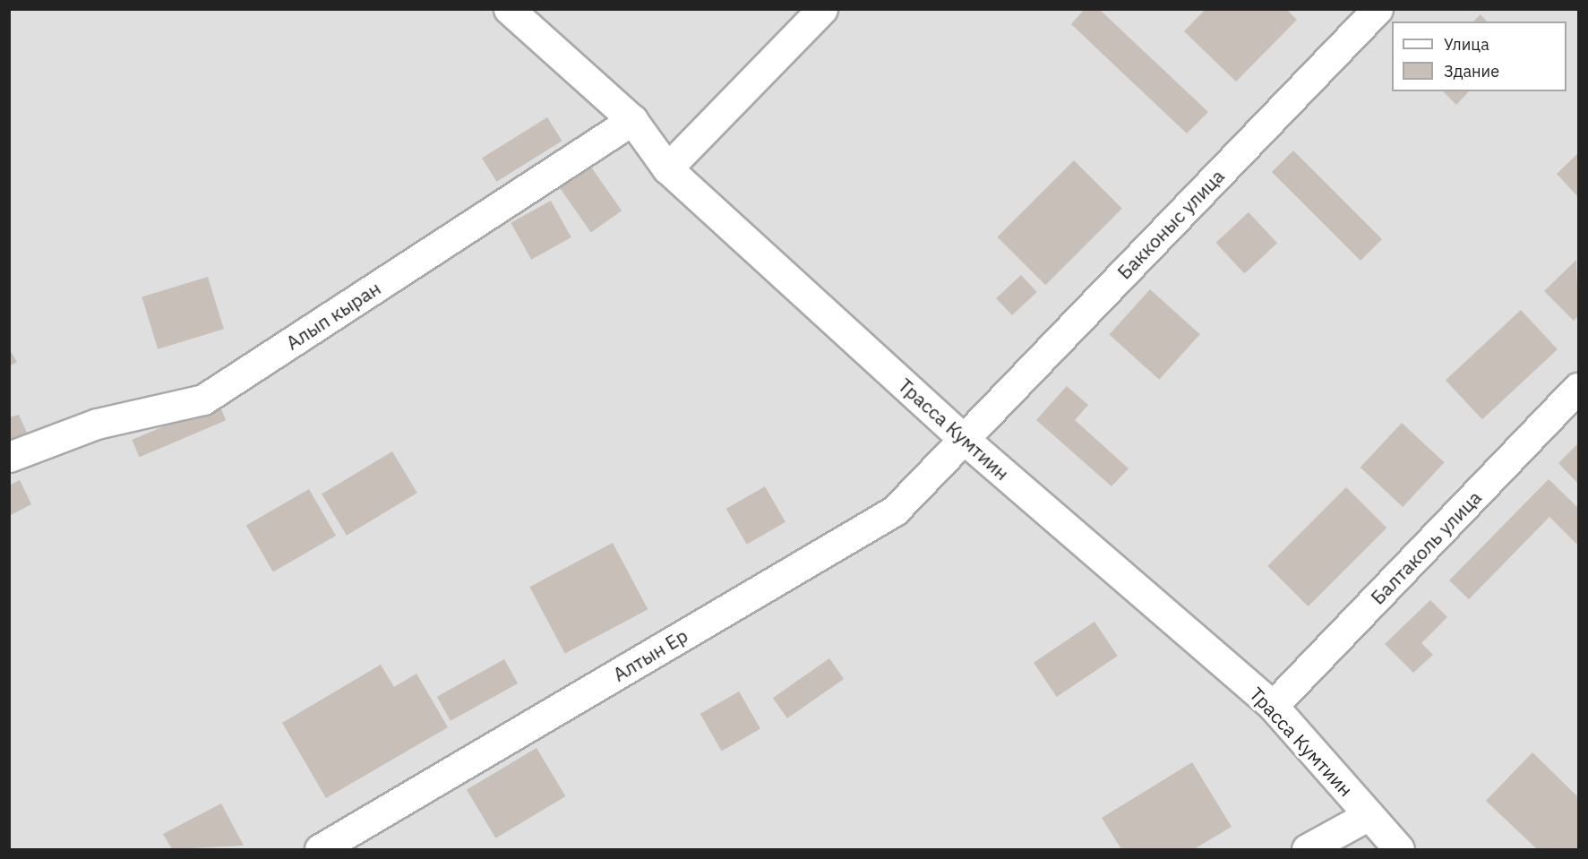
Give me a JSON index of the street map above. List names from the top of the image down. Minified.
{"streets":{"street":["Бакконыс улица","Алып кыран","Трасса Кумтиин","Балтаколь улица","Алтын Ер"]},"crossings":[["Бакконыс улица","Трасса Кумтиин"],["Бакконыс улица","Алтын Ер"],["Алып кыран","Трасса Кумтиин"],["Трасса Кумтиин","Балтаколь улица"],["Трасса Кумтиин","Алтын Ер"]],"legend":["Улица","Здание"]}
